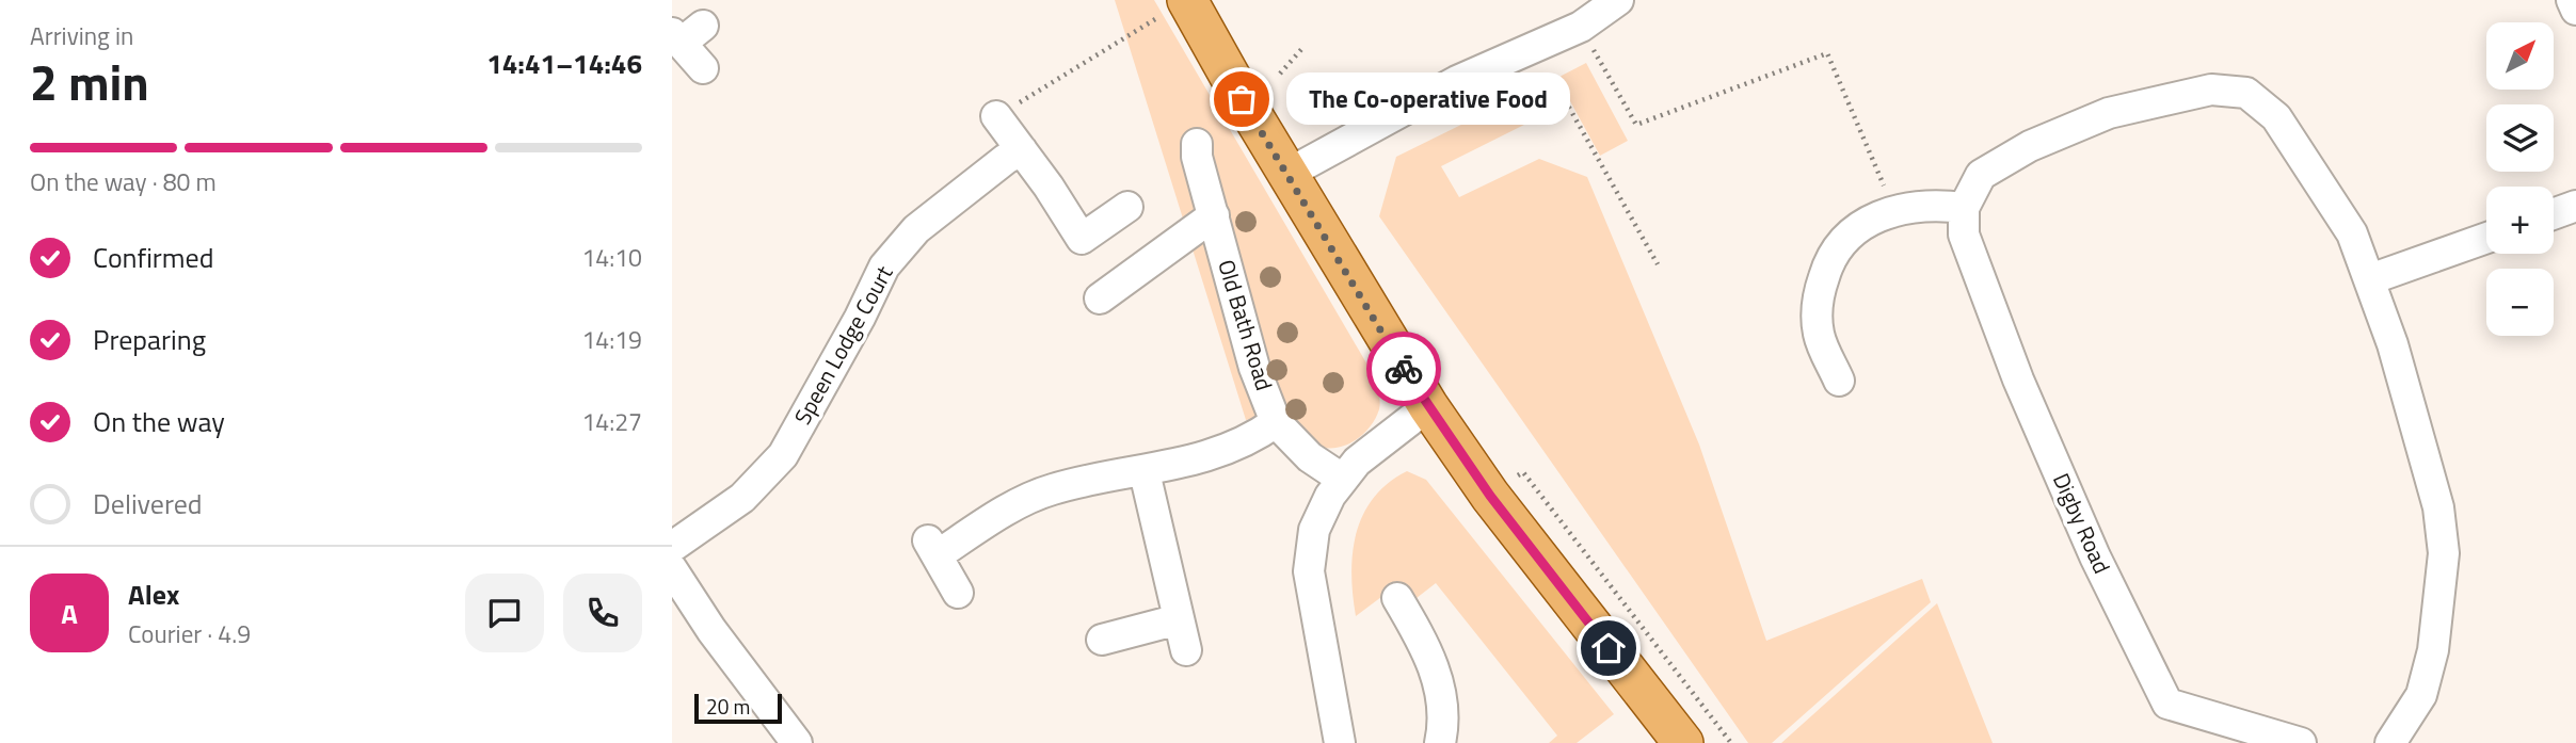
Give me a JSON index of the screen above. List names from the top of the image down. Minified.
{"streets":{"street":["Old Bath Road","Speen Lodge Court","Digby Road"]},"places":["The Co-operative Food"],"scale_bar":"20 m","north":"top right","page":{"heading":["2 min","Arriving in","14:41–14:46"],"panel":["Alex","Courier · 4.9"],"map_buttons":["+","−"],"bubble":"The Co-operative Food","bar":"On the way · 80 m","list":[["Confirmed","14:10"],["Preparing","14:19"],["On the way","14:27"],"Delivered"],"round":"A","scale":"20 m"}}
